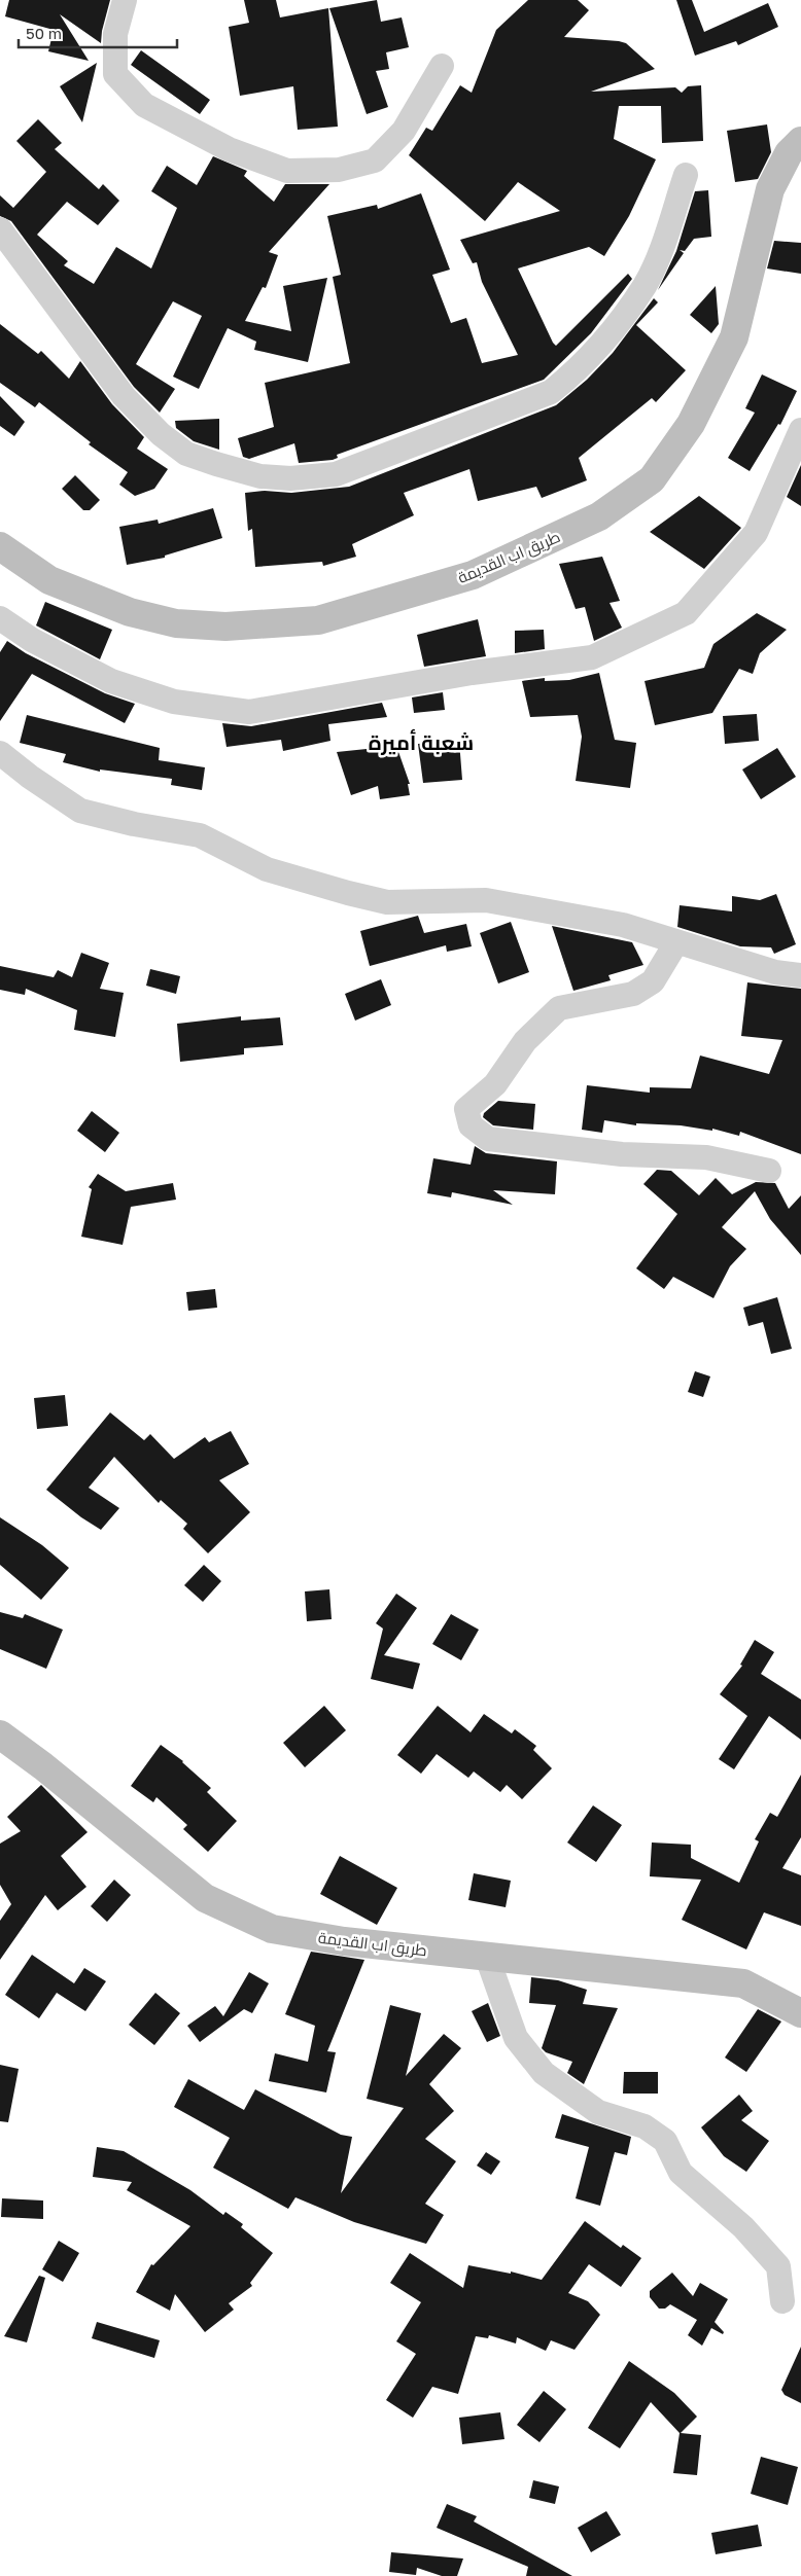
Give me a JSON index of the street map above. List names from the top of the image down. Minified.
{"streets":{"street":["طريق اب القديمة"]},"districts":["شعبة أميرة"],"scale_bar":"50 m"}
